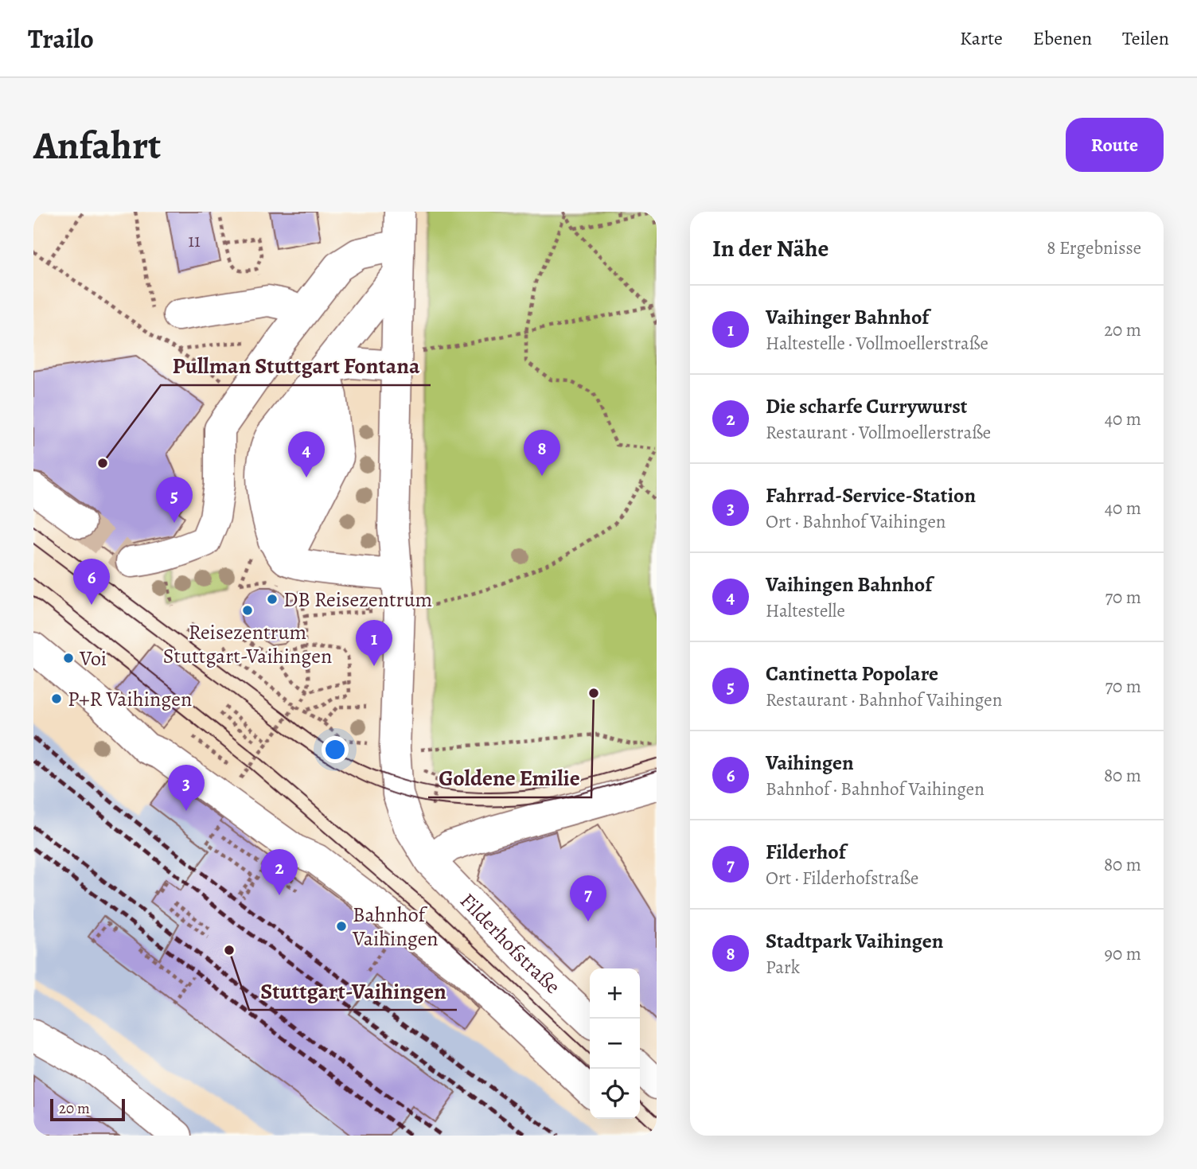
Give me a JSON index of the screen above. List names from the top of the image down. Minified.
{"streets":{"street":["Filderhofstraße"]},"places":["Pullman Stuttgart Fontana","DB Reisezentrum","Reisezentrum Stuttgart-Vaihingen","Voi","Goldene Emilie","P+R Vaihingen","Bahnhof Vaihingen","Stuttgart-Vaihingen"],"house_numbers":["11"],"scale_bar":"20 m","page":{"header":"Trailo","nav":["Karte","Ebenen","Teilen"],"buttons":"Route","title":"Anfahrt","heading":["In der Nähe","8 Ergebnisse"],"list":[{"mark":"1","name":"Vaihinger Bahnhof","note":"Haltestelle · Vollmoellerstraße","value":"20 m"},{"mark":"2","name":"Die scharfe Currywurst","note":"Restaurant · Vollmoellerstraße","value":"40 m"},{"mark":"3","name":"Fahrrad-Service-Station","note":"Ort · Bahnhof Vaihingen","value":"40 m"},{"mark":"4","name":"Vaihingen Bahnhof","note":"Haltestelle","value":"70 m"},{"mark":"5","name":"Cantinetta Popolare","note":"Restaurant · Bahnhof Vaihingen","value":"70 m"},{"mark":"6","name":"Vaihingen","note":"Bahnhof · Bahnhof Vaihingen","value":"80 m"},{"mark":"7","name":"Filderhof","note":"Ort · Filderhofstraße","value":"80 m"},{"mark":"8","name":"Stadtpark Vaihingen","note":"Park","value":"90 m"}],"pins":["8","4","5","6","1","3","2","7"],"map_buttons":["+","−"],"scale":"20 m"}}
